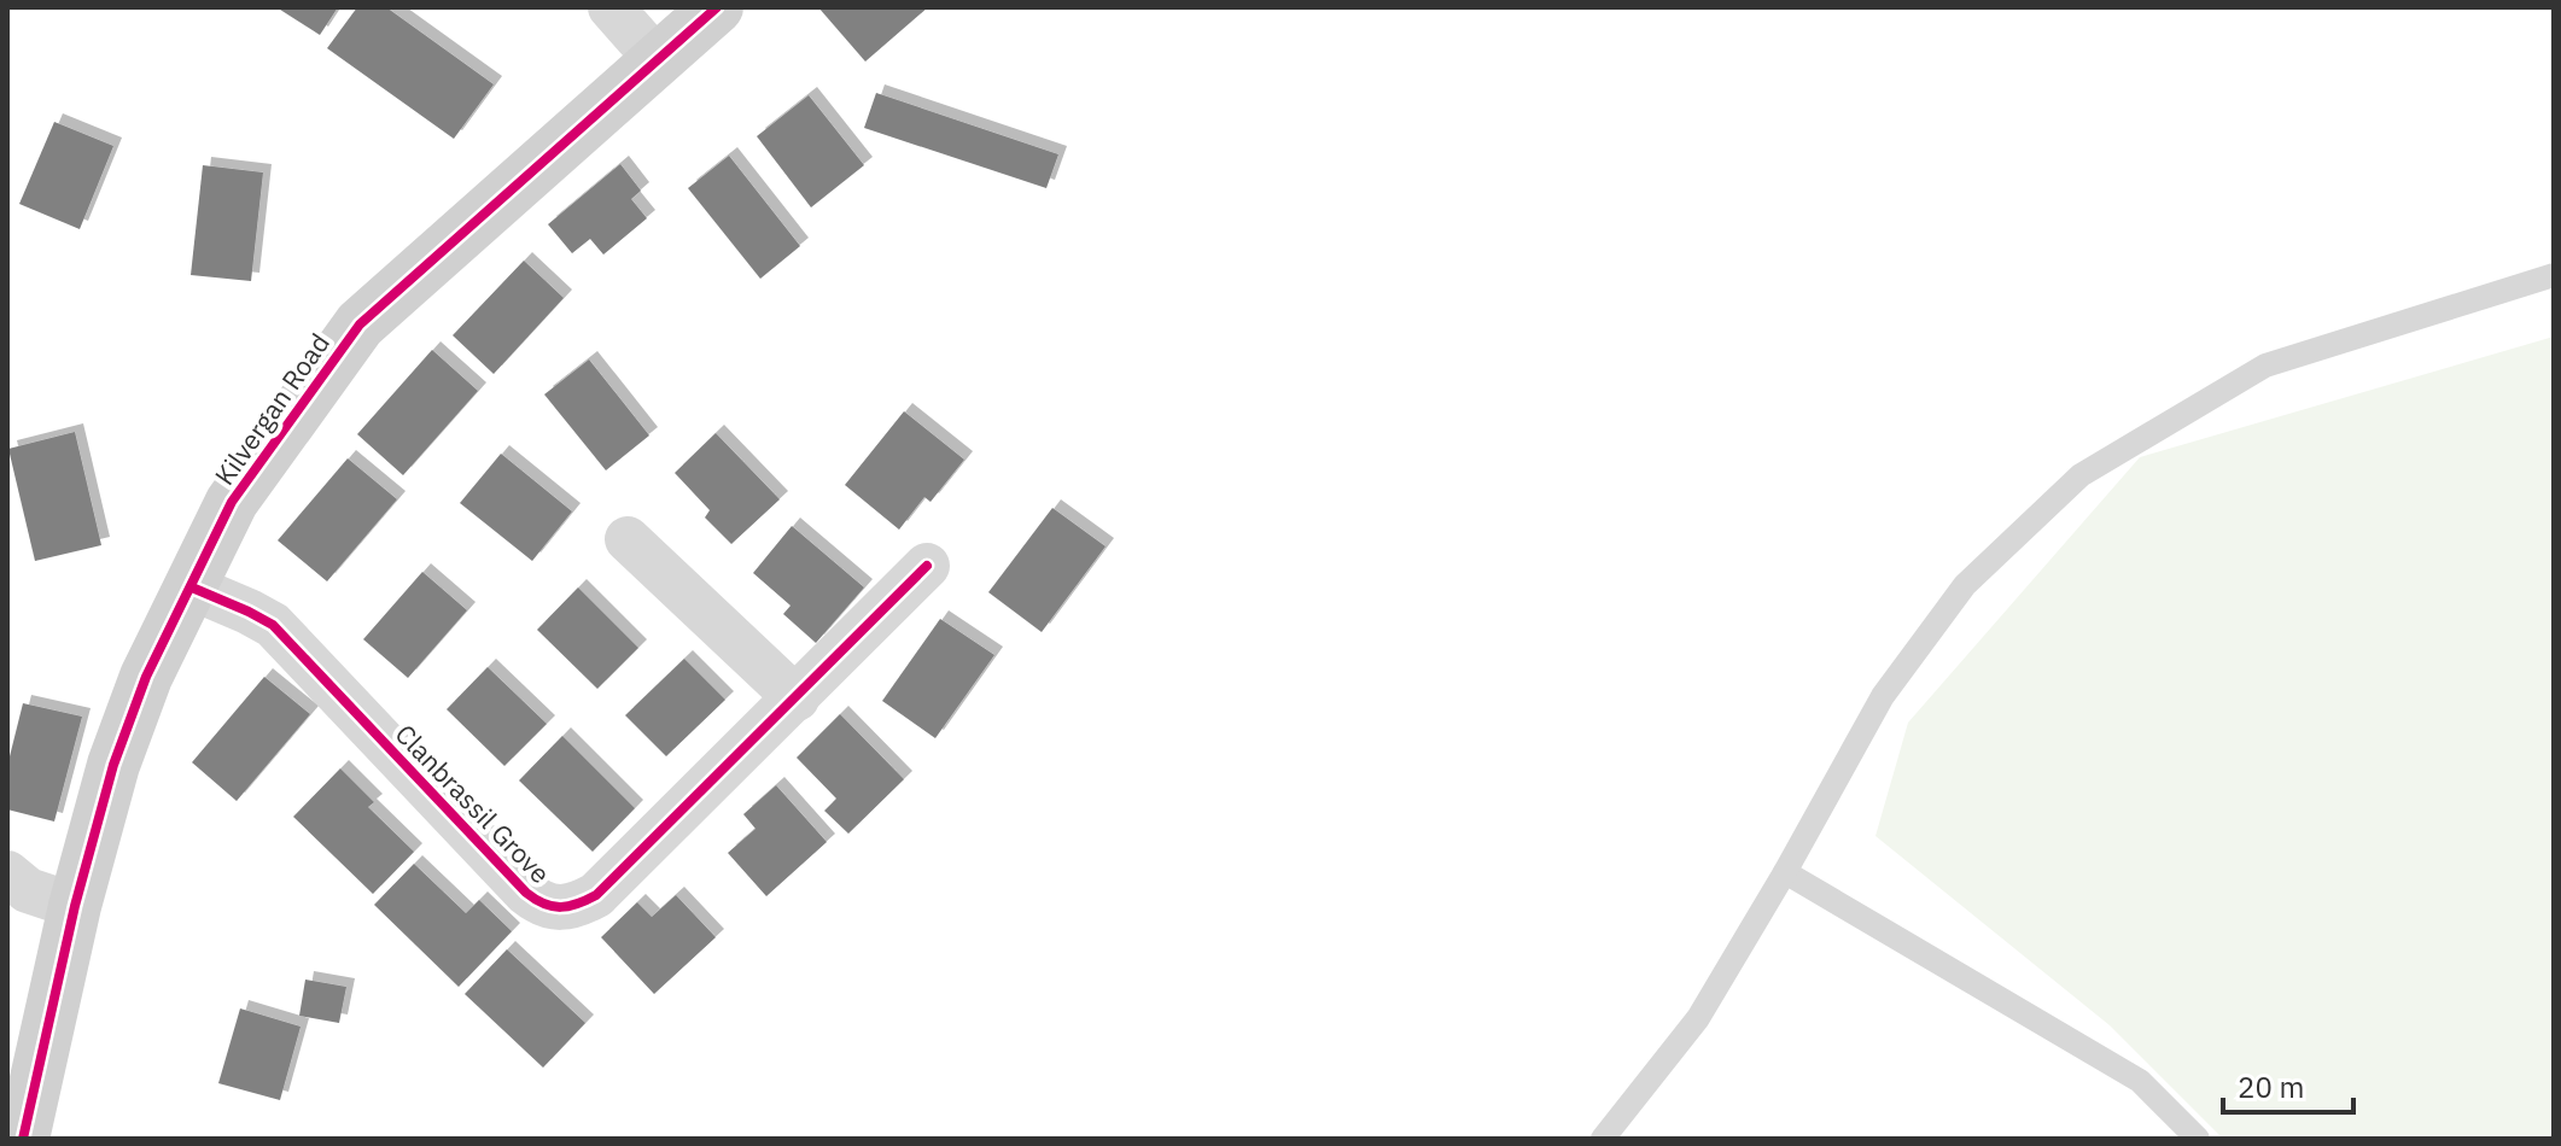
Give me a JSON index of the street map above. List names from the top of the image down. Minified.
{"streets":{"street":["Kilvergan Road","Clanbrassil Grove"]},"crossings":[["Kilvergan Road","Clanbrassil Grove"]],"scale_bar":"20 m"}
